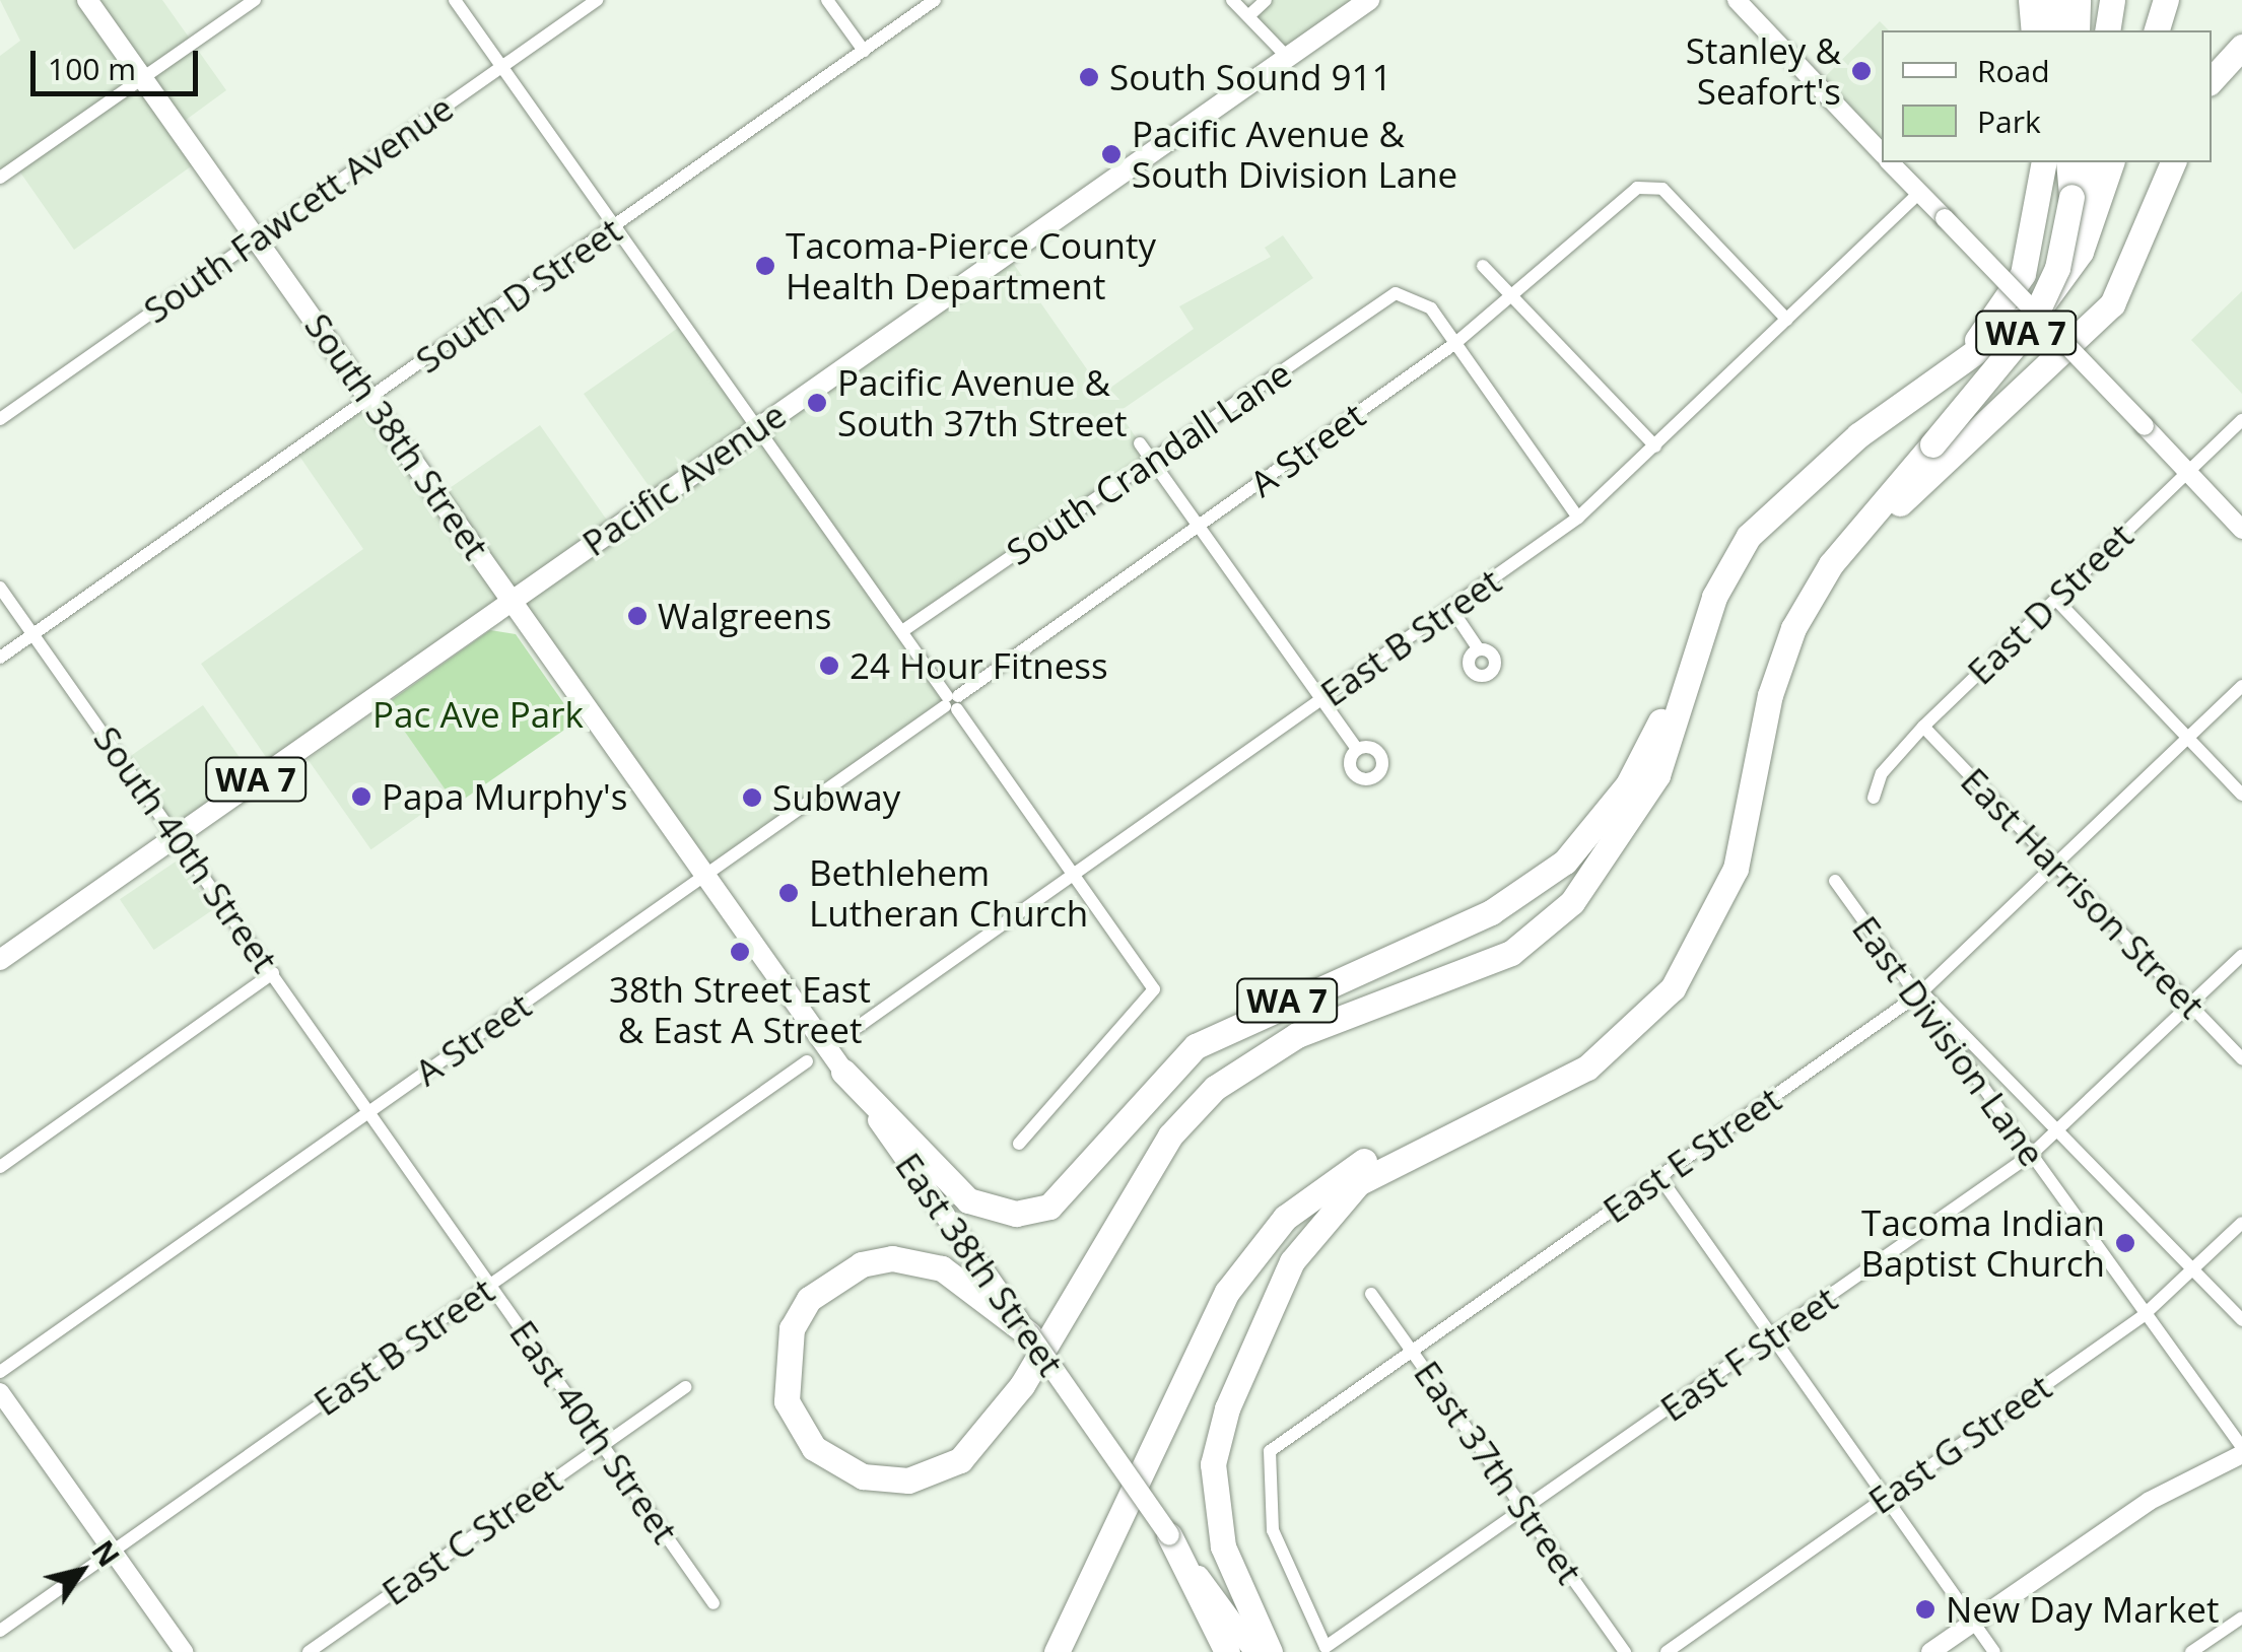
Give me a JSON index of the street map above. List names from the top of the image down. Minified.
{"streets":{"highway":["WA 7"],"main road":["South 38th Street","Pacific Avenue","East 38th Street"],"street":["South Fawcett Avenue","South D Street","A Street","South Crandall Lane","East D Street","East B Street","South 40th Street","East Harrison Street","East Division Lane","East E Street","East F Street","East 40th Street","East G Street","East 37th Street","East C Street"]},"crossings":[["South Fawcett Avenue","South 38th Street"],["South D Street","South 38th Street"],["South D Street","South 40th Street"],["WA 7","East 38th Street"],["South 38th Street","A Street"],["South 38th Street","Pacific Avenue"],["South 38th Street","East 38th Street"],["A Street","South Crandall Lane"],["A Street","East B Street"],["A Street","South 40th Street"],["A Street","East 38th Street"],["A Street","East 40th Street"],["Pacific Avenue","South 40th Street"],["East D Street","East Harrison Street"],["East B Street","East 40th Street"],["South 40th Street","East 40th Street"],["East Harrison Street","East E Street"],["East Harrison Street","East F Street"],["East Division Lane","East E Street"],["East Division Lane","East F Street"],["East Division Lane","East G Street"],["East E Street","East F Street"],["East E Street","East 37th Street"],["East F Street","East 37th Street"],["East 40th Street","East C Street"]],"parks":["Pac Ave Park"],"places":["Stanley & Seafort's","South Sound 911","Pacific Avenue & South Division Lane","Tacoma-Pierce County Health Department","Pacific Avenue & South 37th Street","Walgreens","24 Hour Fitness","Papa Murphy's","Subway","Bethlehem Lutheran Church","38th Street East & East A Street","Tacoma Indian Baptist Church","New Day Market"],"legend":["Road","Park"],"scale_bar":"100 m","north":"top right"}
